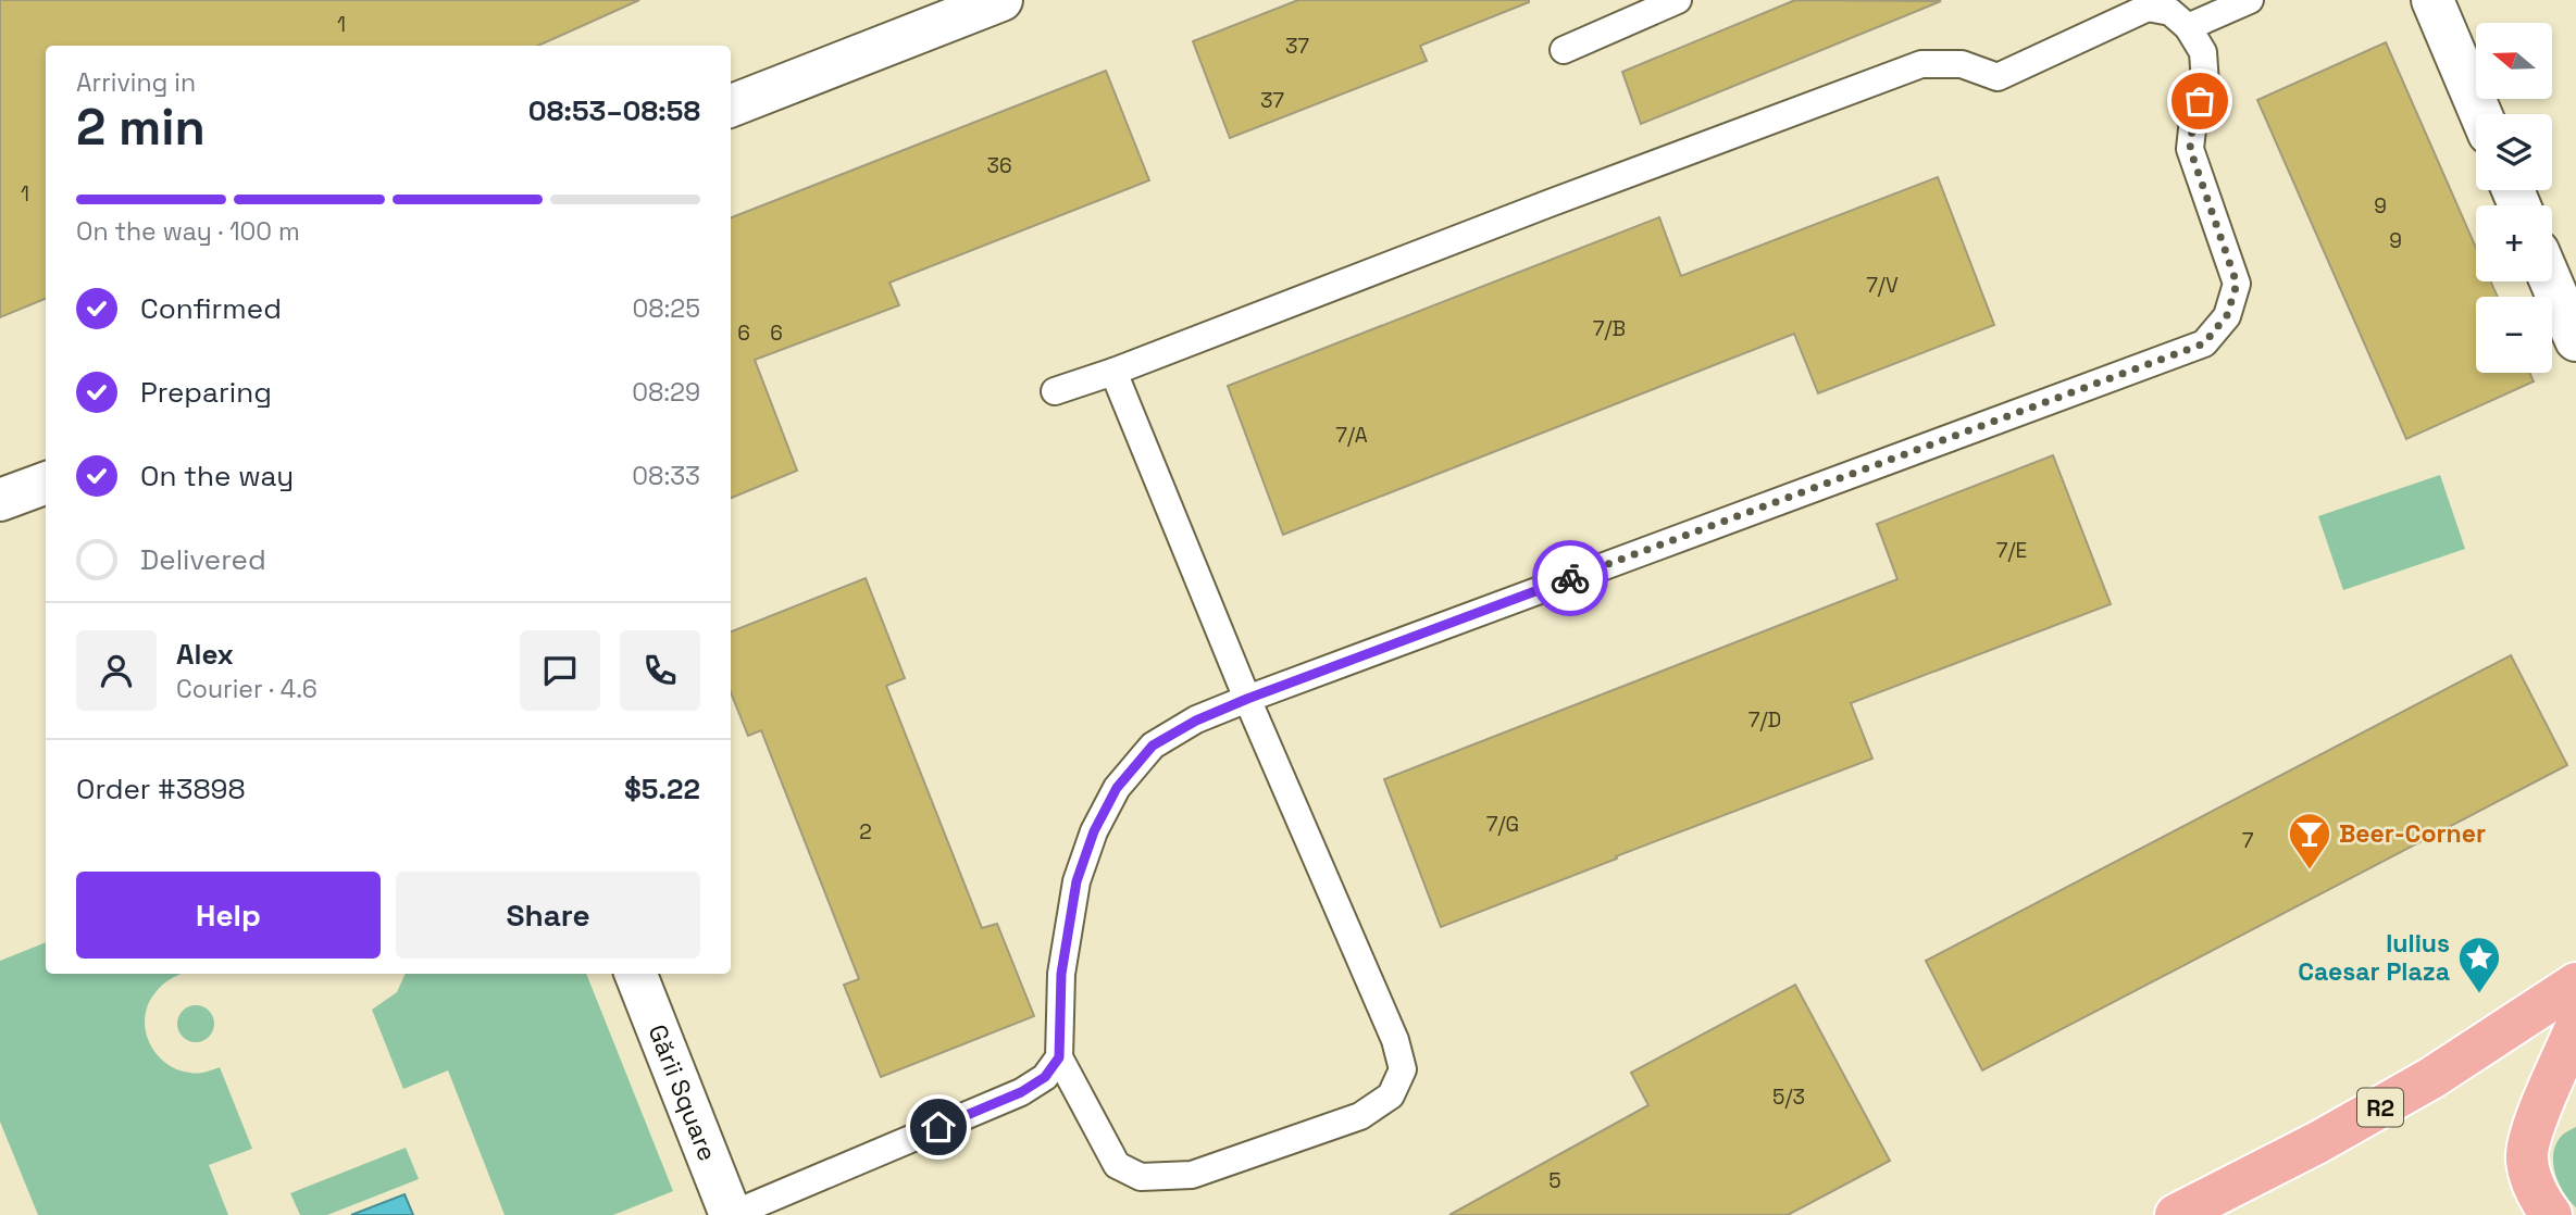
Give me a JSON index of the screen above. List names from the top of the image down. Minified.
{"streets":{"main road":["R2"],"street":["Gării Square"]},"places":{"bar":["Beer-Corner"],"place":["Iulius Caesar Plaza"]},"house_numbers":["1","37","37","36","1","9","9","7/V","7/B","6","6","7/A","7/E","7/D","7/G","2","7","5/3","5"],"north":"left","page":{"map_buttons":["+","−"],"heading":["2 min","Arriving in","08:53–08:58"],"panel":["Alex","Courier · 4.6","Order #3898","$5.22"],"bar":"On the way · 100 m","list":[["Confirmed","08:25"],["Preparing","08:29"],["On the way","08:33"],"Delivered"],"buttons":["Help","Share"]}}
